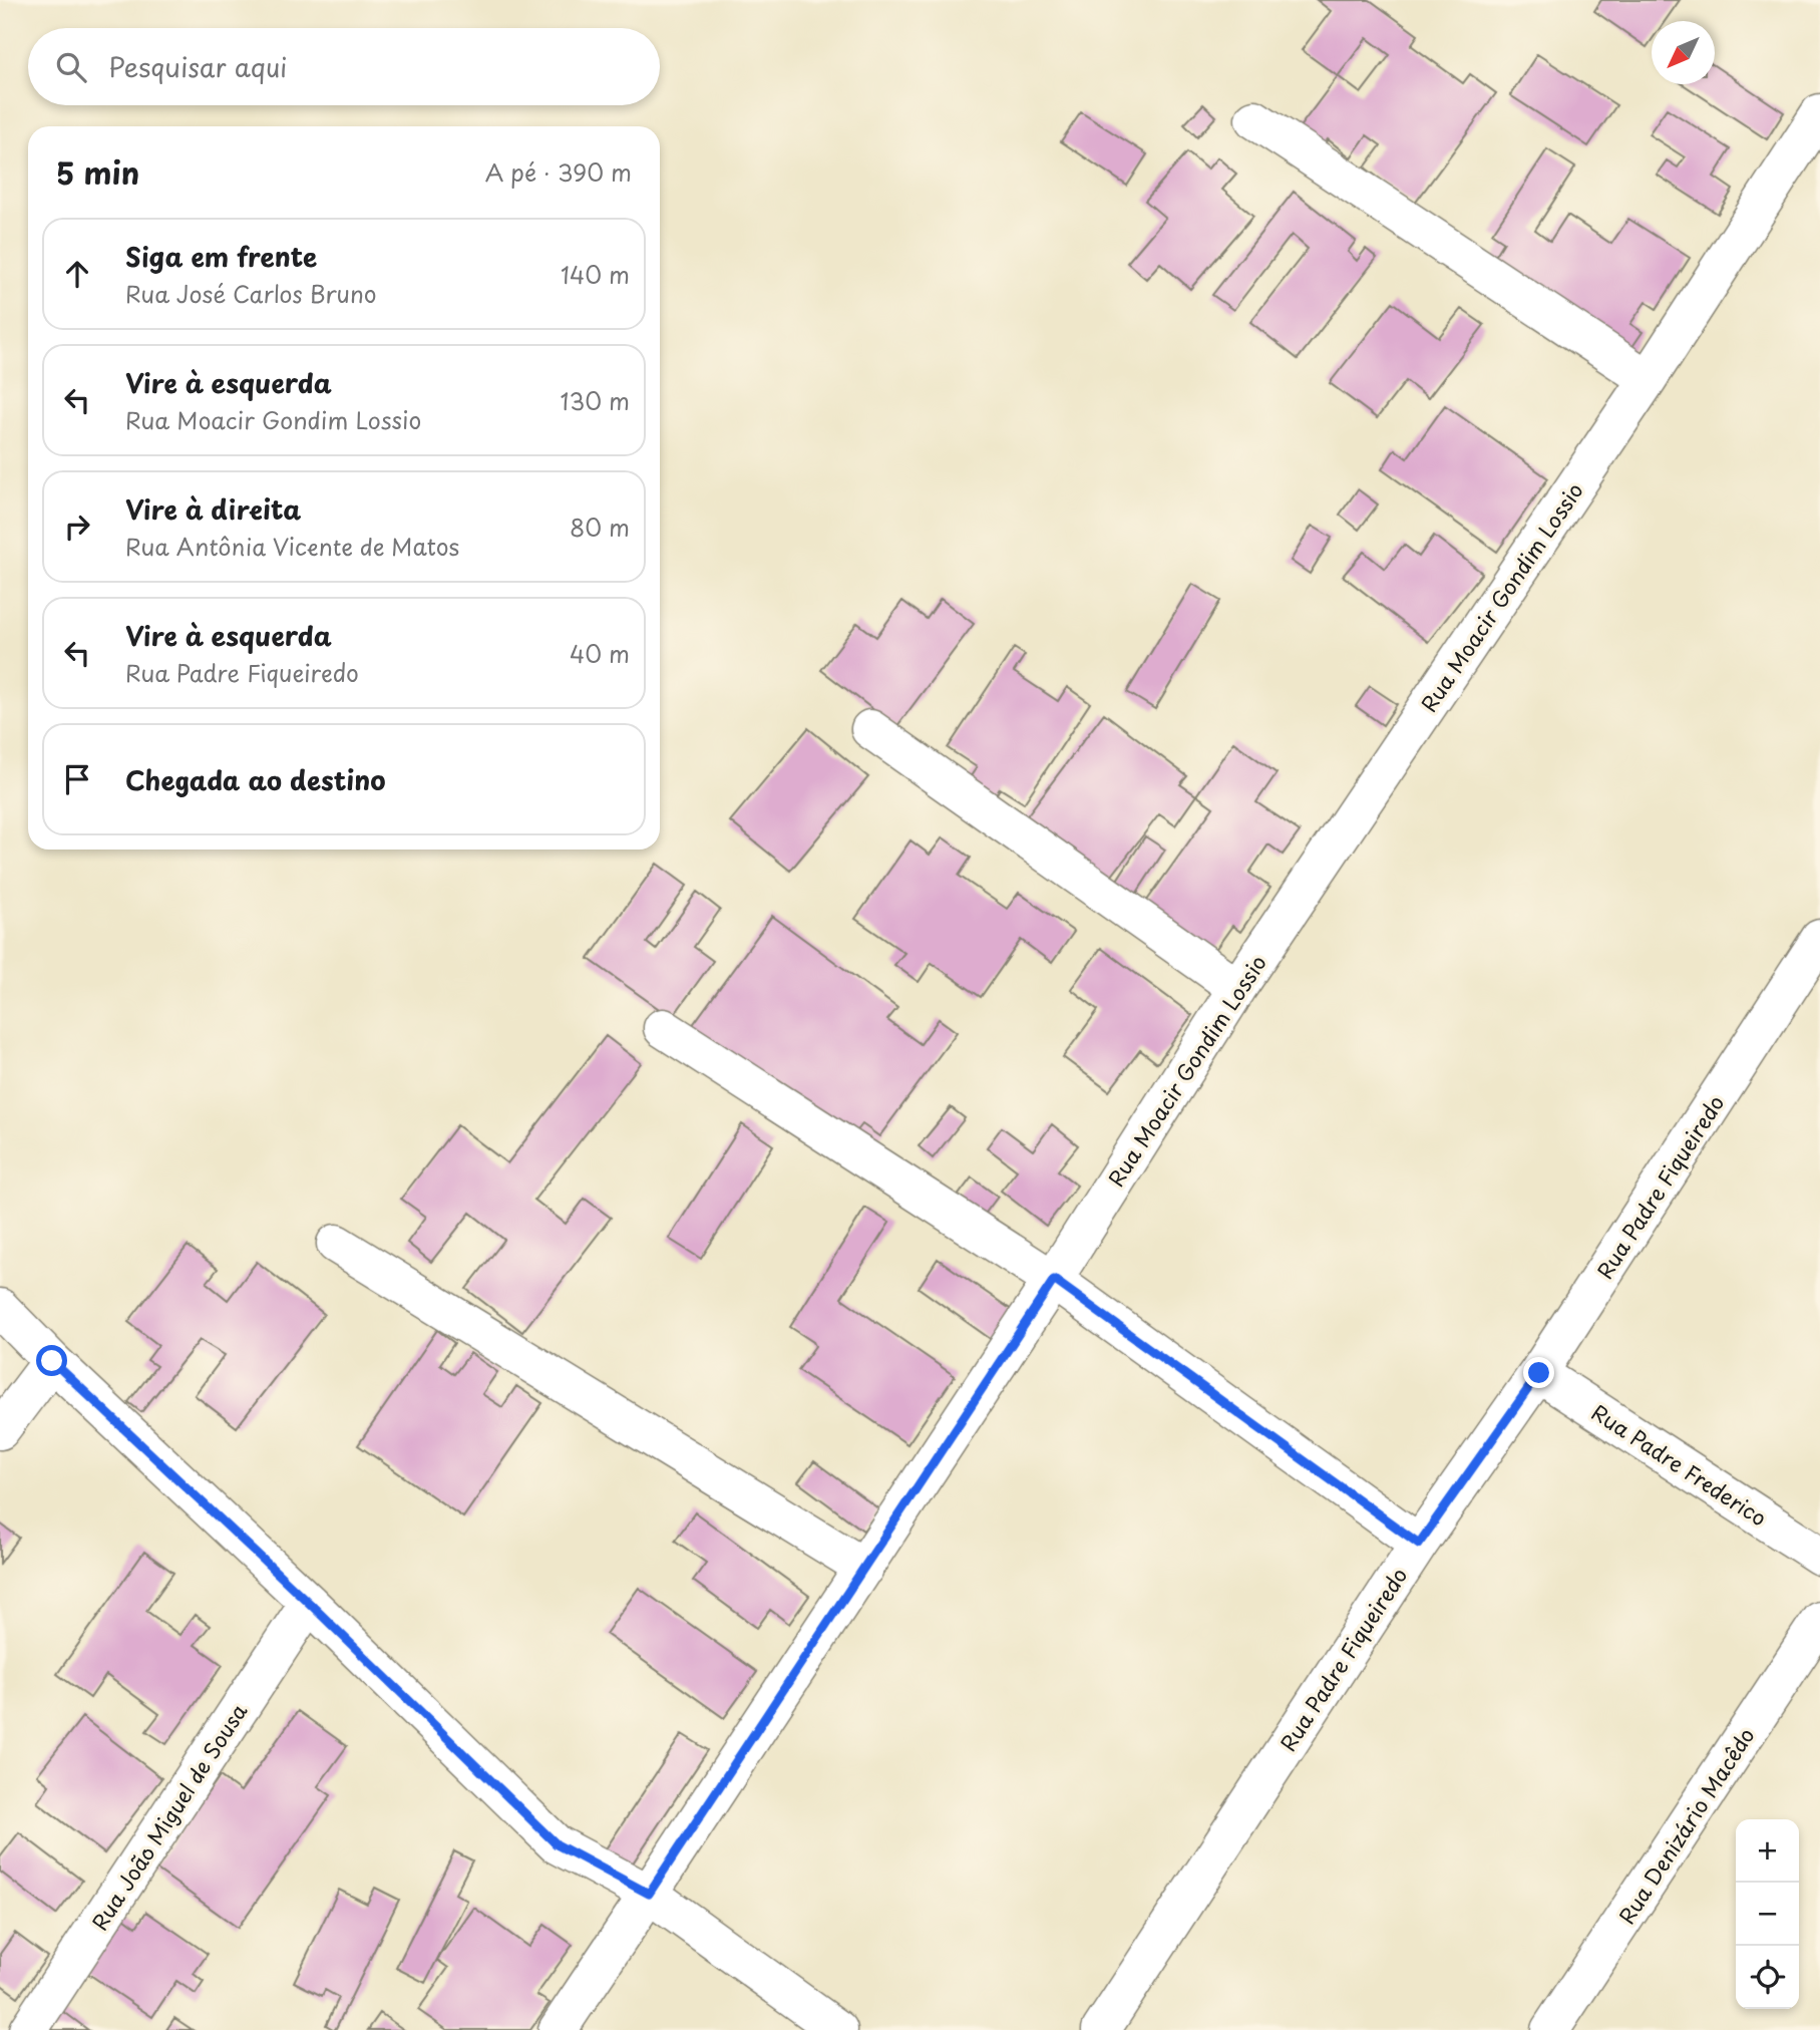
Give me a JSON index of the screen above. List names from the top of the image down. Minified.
{"streets":{"street":["Rua Moacir Gondim Lossio","Rua Padre Fiqueiredo","Rua Padre Frederico","Rua João Miguel de Sousa","Rua Denizário Macêdo"]},"crossings":[["Rua Padre Fiqueiredo","Rua Padre Frederico"]],"north":"bottom left","page":{"search":"Pesquisar aqui","heading":["5 min","A pé · 390 m"],"list":[["Siga em frente","Rua José Carlos Bruno","140 m"],["Vire à esquerda","Rua Moacir Gondim Lossio","130 m"],["Vire à direita","Rua Antônia Vicente de Matos","80 m"],["Vire à esquerda","Rua Padre Fiqueiredo","40 m"],"Chegada ao destino"],"map_buttons":["+","−"]}}
